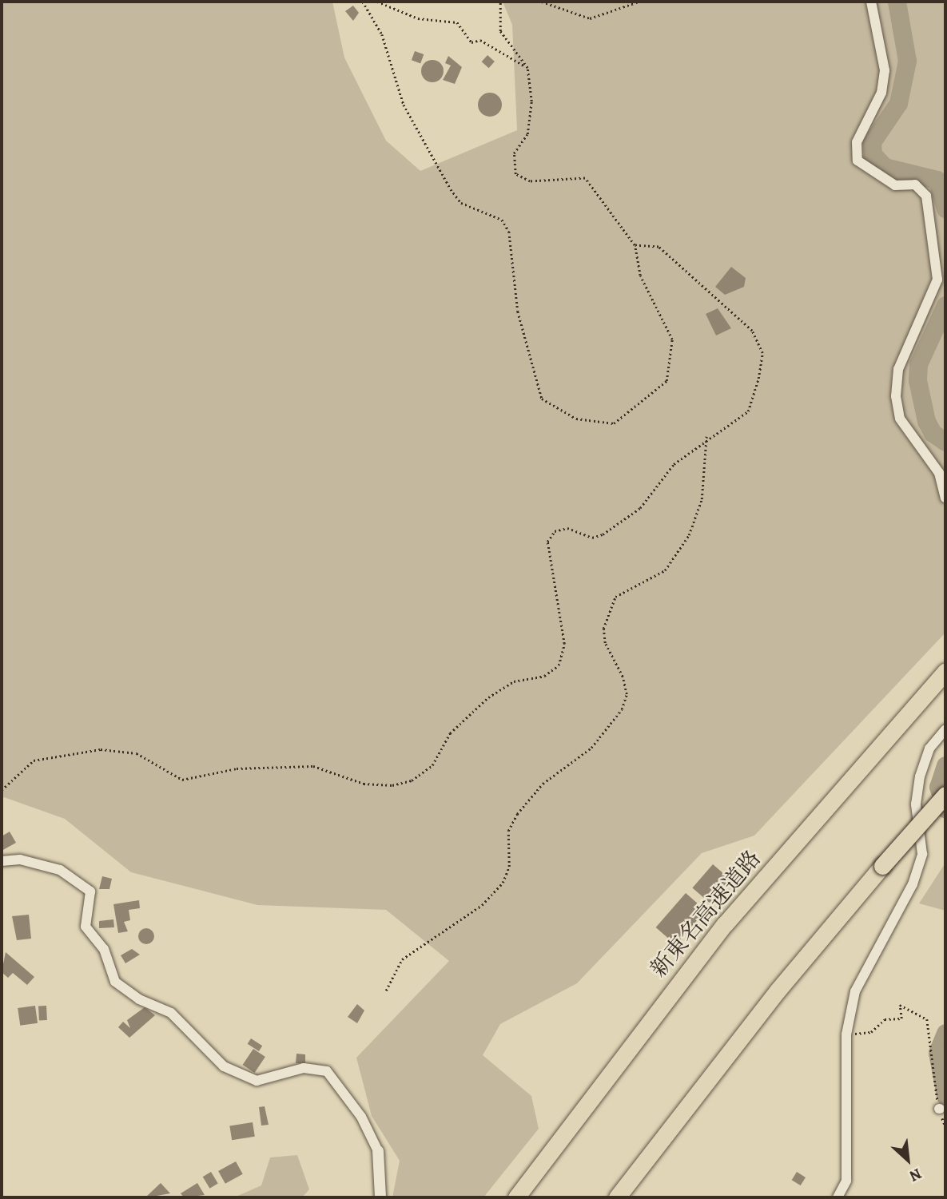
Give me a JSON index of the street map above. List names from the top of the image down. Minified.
{"streets":{"highway":["新東名高速道路"]},"north":"bottom right"}
